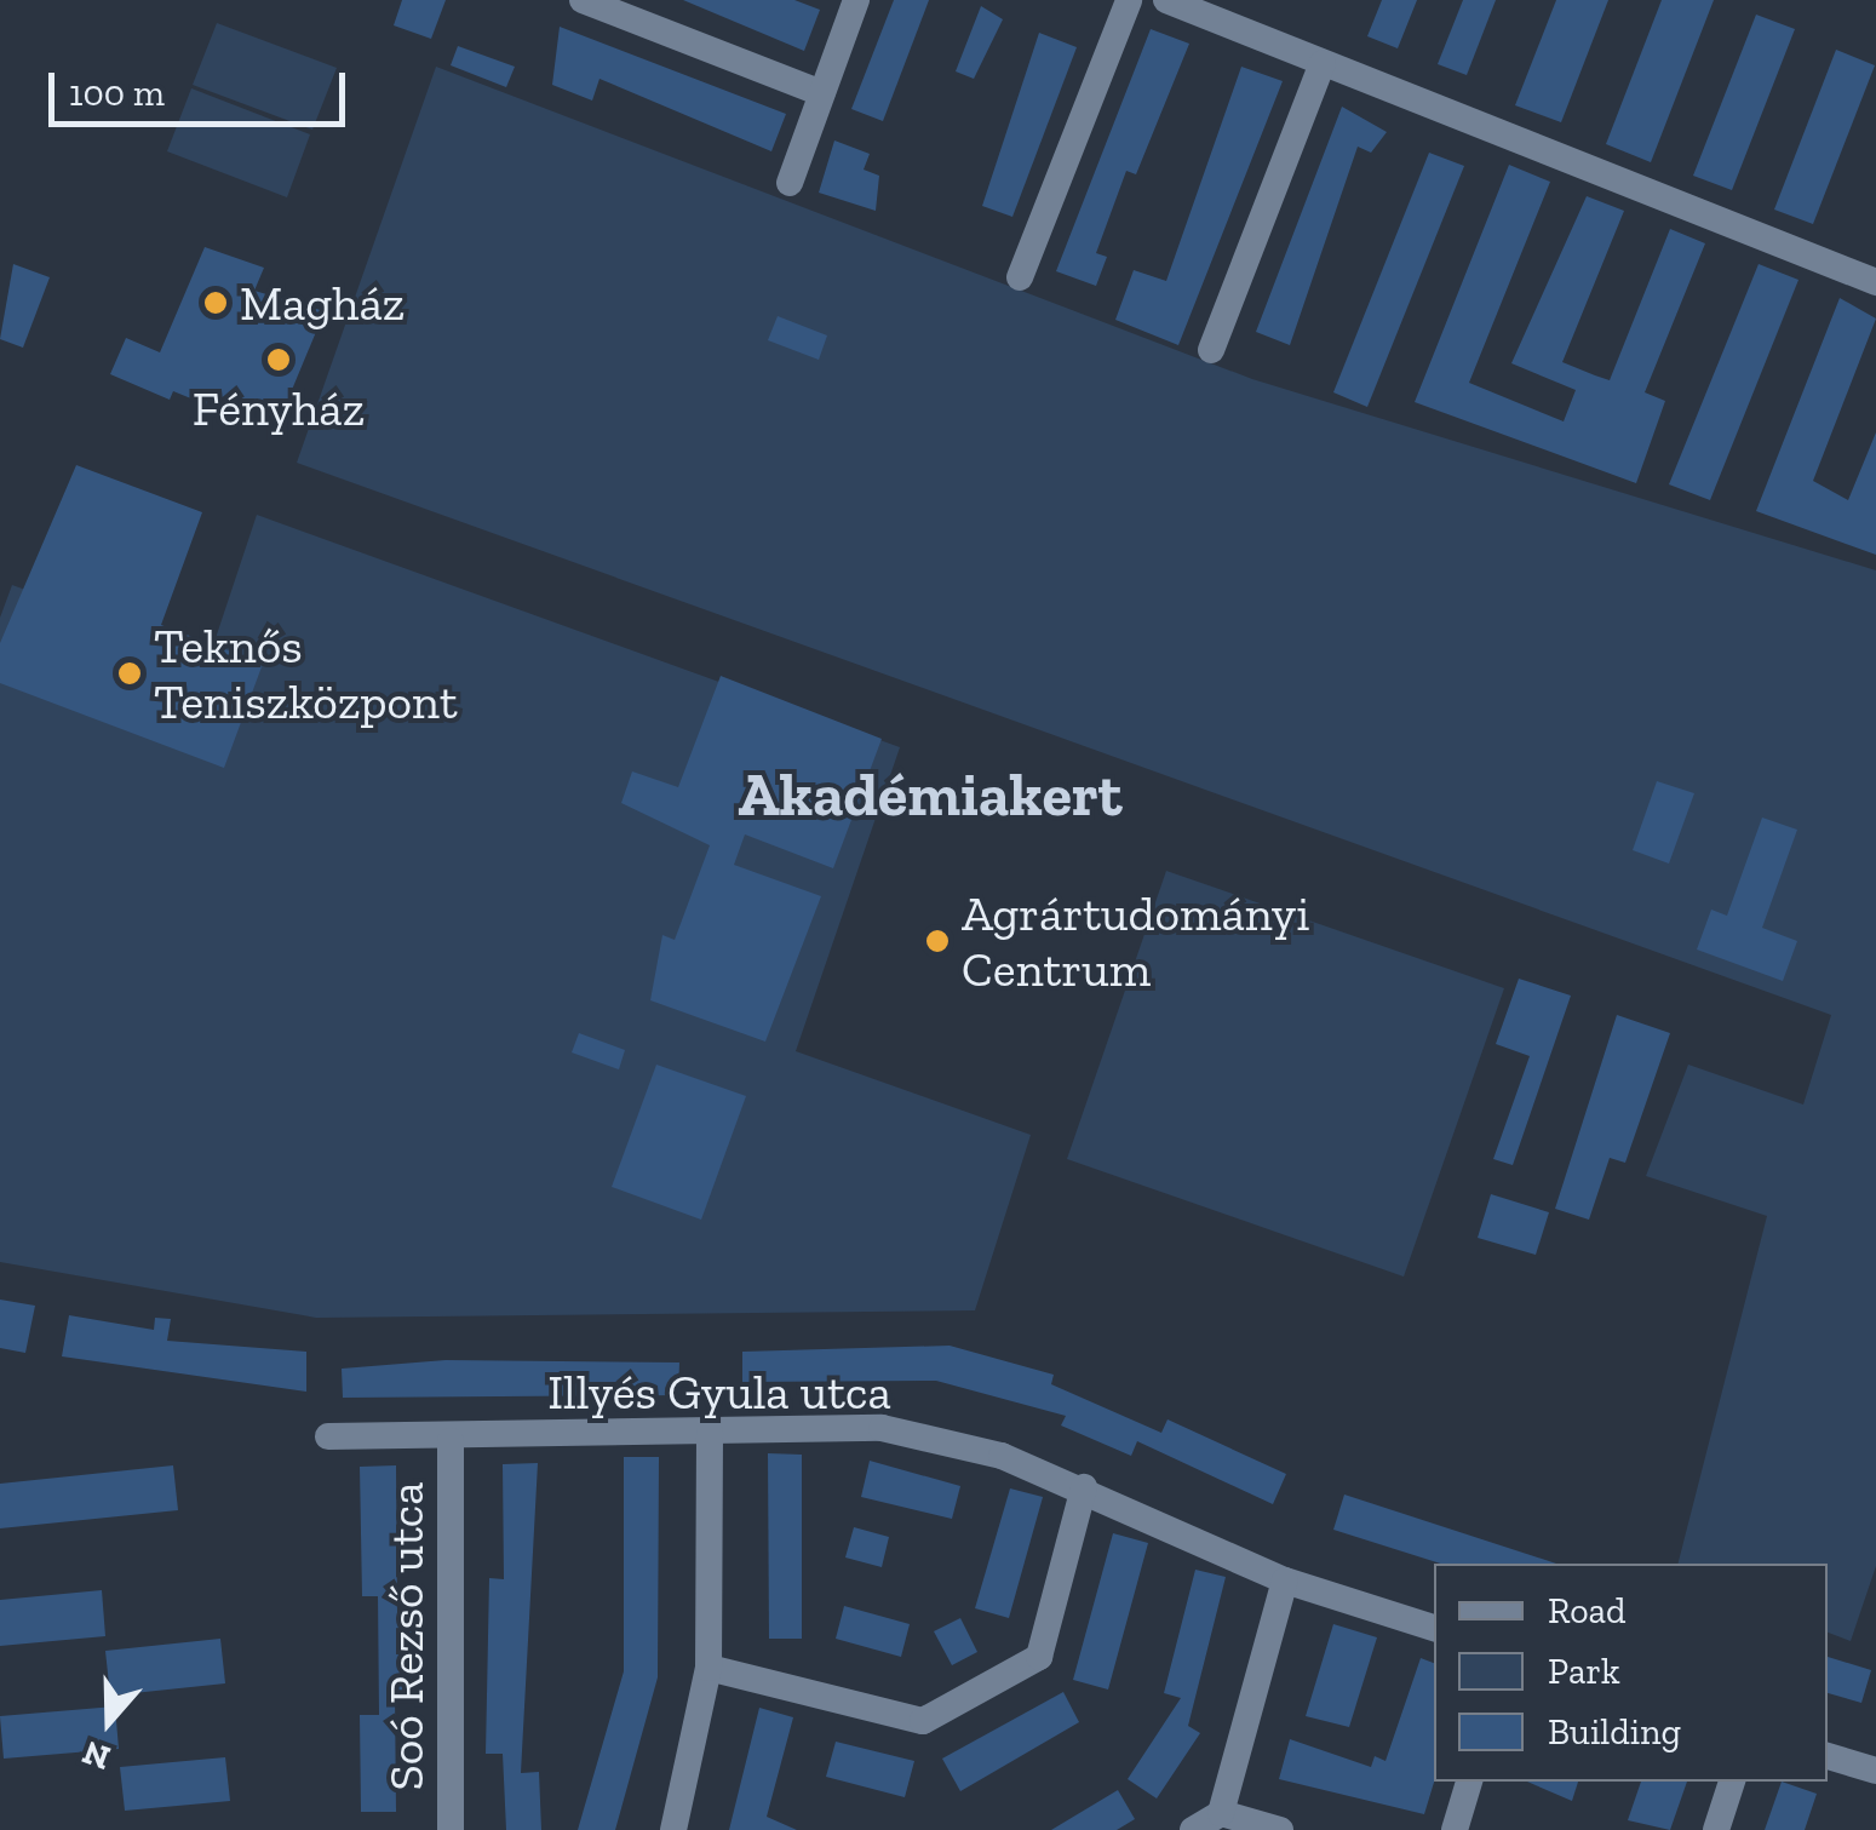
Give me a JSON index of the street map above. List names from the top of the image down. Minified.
{"streets":{"street":["Illyés Gyula utca","Soó Rezső utca"]},"crossings":[["Illyés Gyula utca","Soó Rezső utca"]],"districts":["Akadémiakert"],"places":["Magház","Fényház","Teknős Teniszközpont","Agrártudományi Centrum"],"legend":["Road","Park","Building"],"scale_bar":"100 m","north":"bottom"}
